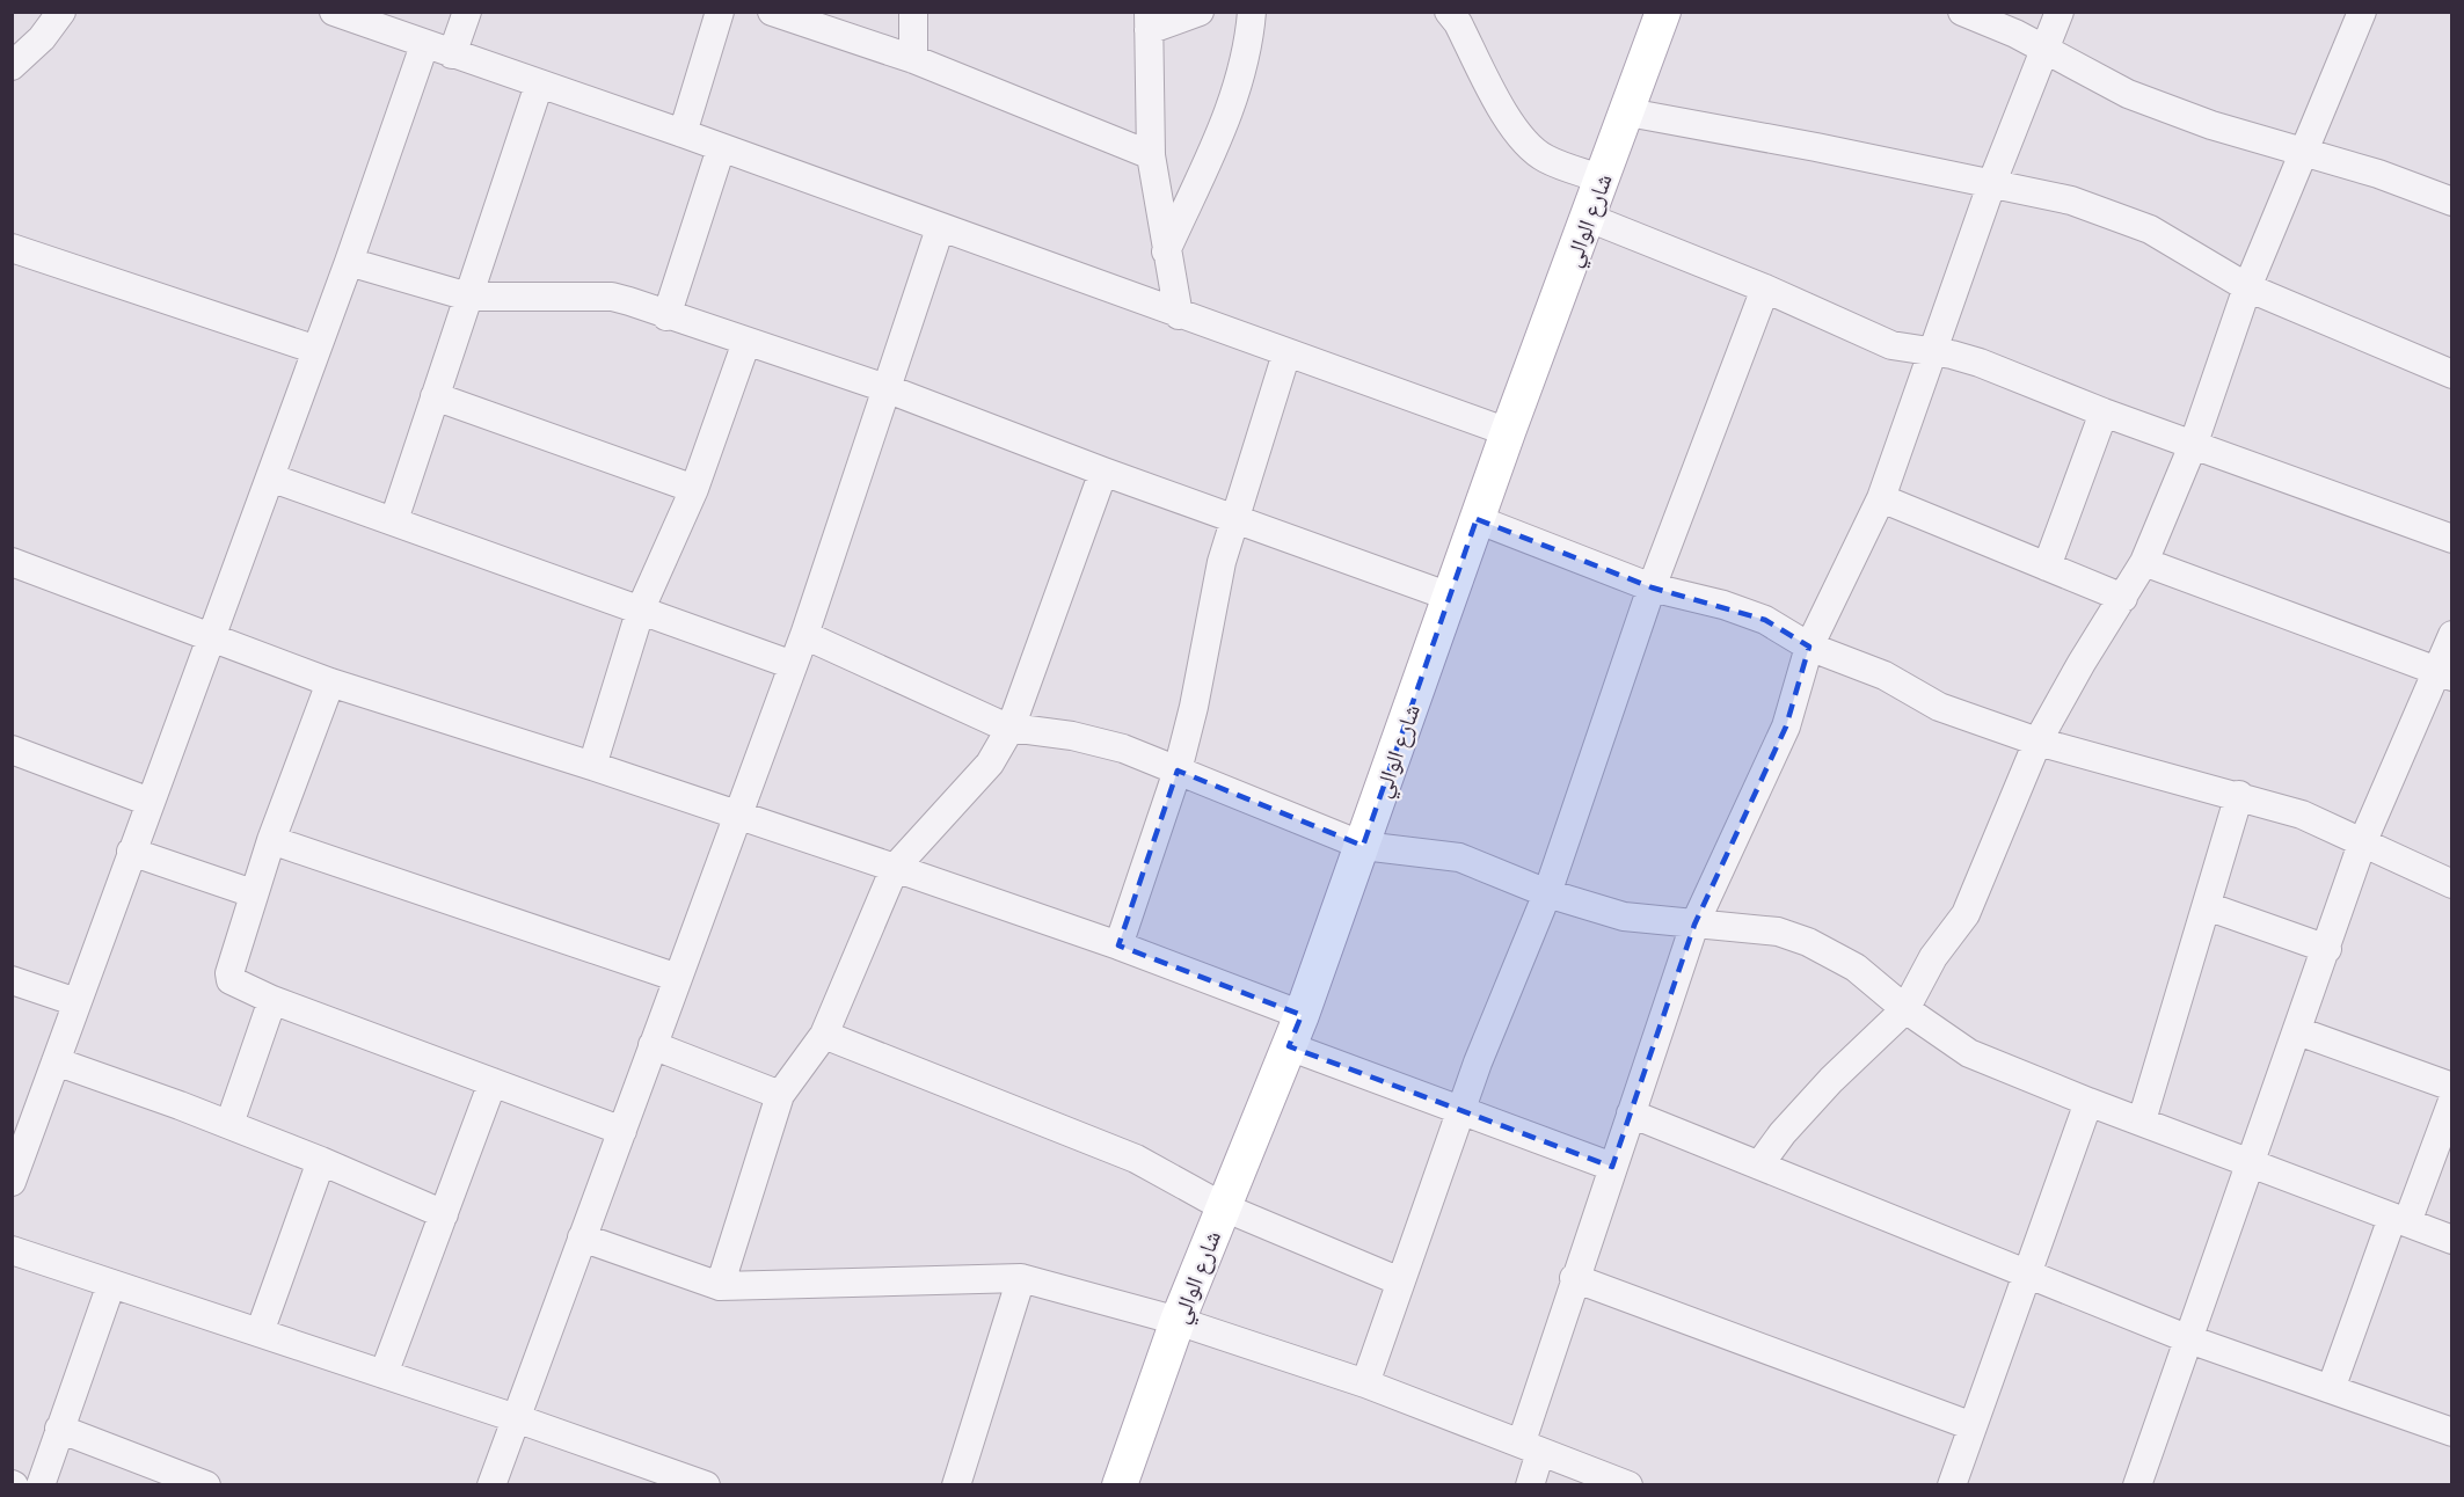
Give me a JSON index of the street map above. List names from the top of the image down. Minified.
{"streets":{"main road":["شارع الوالي"]}}
